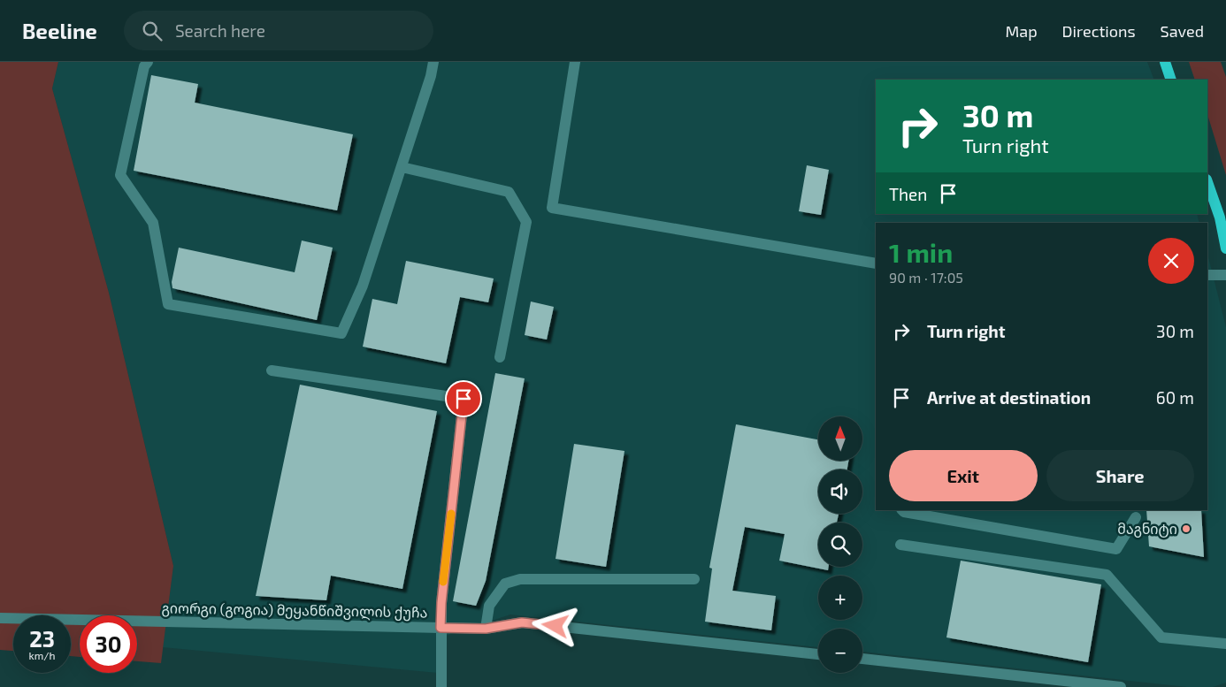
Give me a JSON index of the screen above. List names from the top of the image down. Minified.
{"streets":{"street":["გიორგი (გოგია) მეყანწიშვილის ქუჩა"]},"places":["მაგნიტი"],"north":"top","page":{"header":"Beeline","search":"Search here","nav":["Map","Directions","Saved"],"turn":["30 m","Turn right"],"then":"Then","heading":["1 min","90 m · 17:05"],"list":[{"name":"Turn right","value":"30 m"},{"name":"Arrive at destination","value":"60 m"}],"map_buttons":["+","−"],"buttons":["Exit","Share"],"speed":"23 km/h","limit":"30"}}
